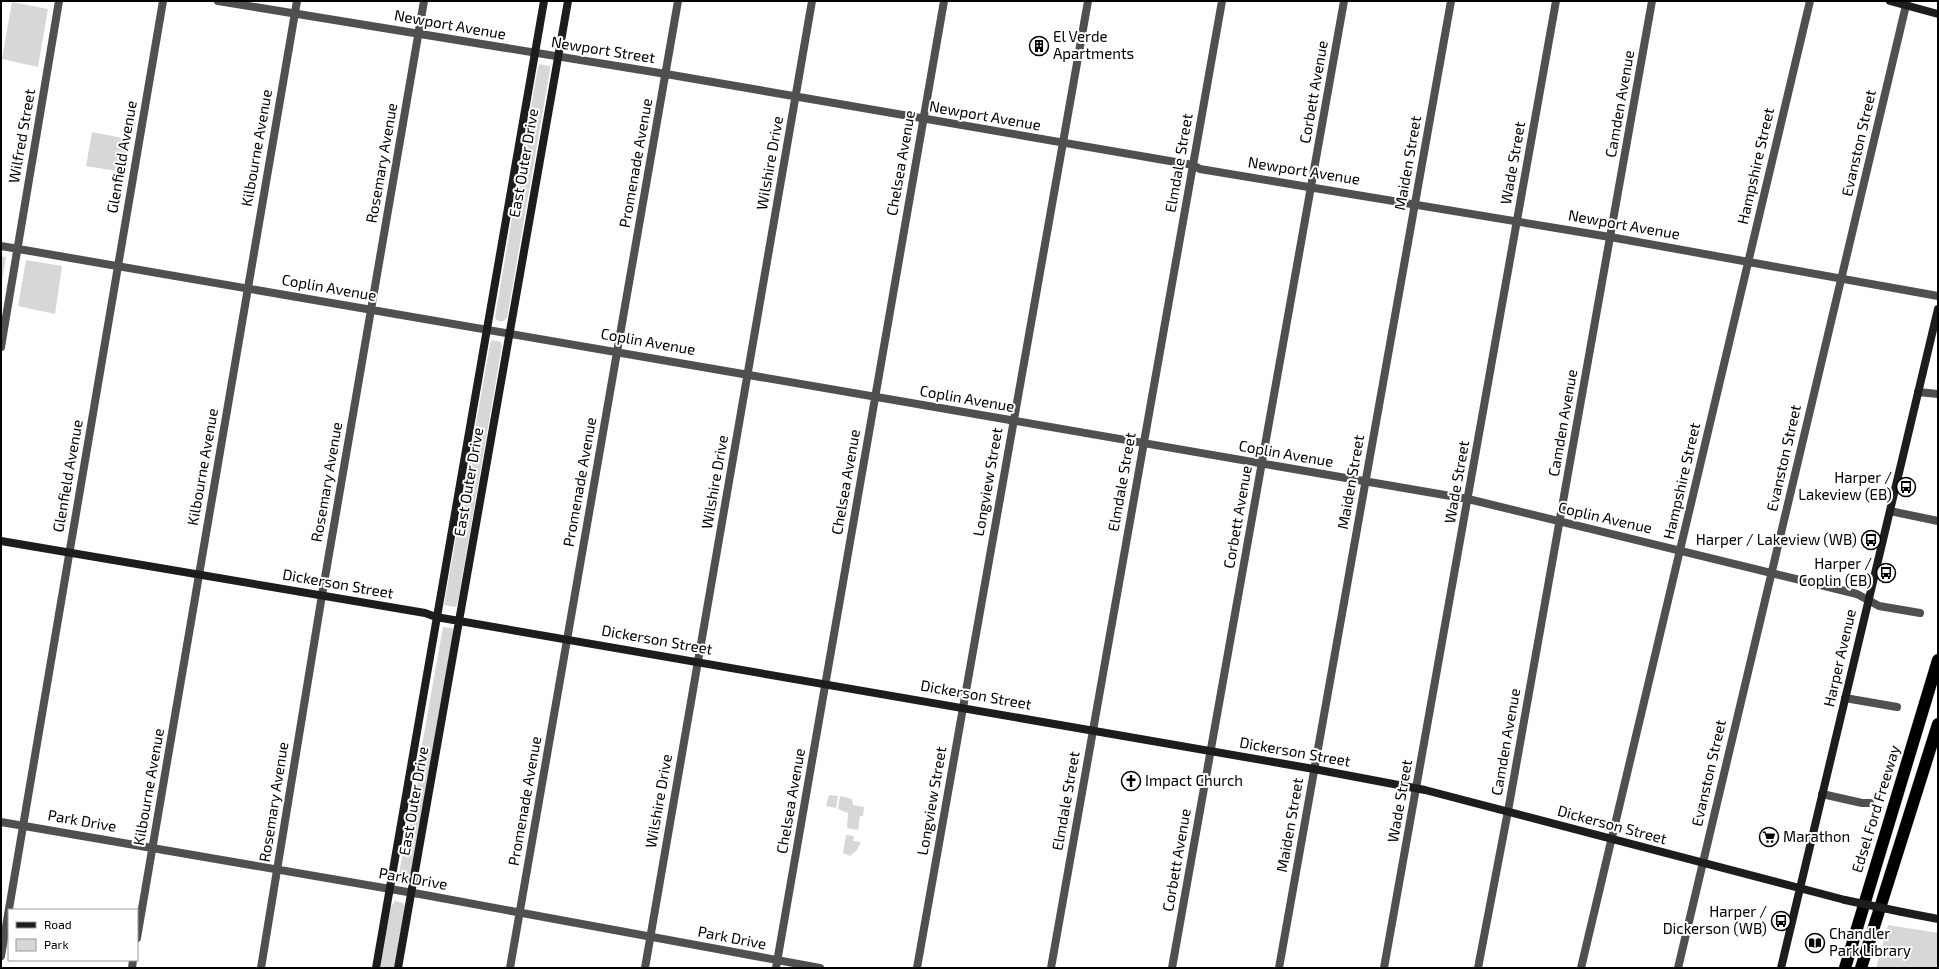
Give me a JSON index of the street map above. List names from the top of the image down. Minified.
{"streets":{"highway":["Edsel Ford Freeway"],"street":["Newport Avenue","Newport Street","Corbett Avenue","Camden Avenue","Wilfred Street","Evanston Street","Kilbourne Avenue","Glenfield Avenue","Rosemary Avenue","East Outer Drive","Promenade Avenue","Wilshire Drive","Chelsea Avenue","Elmdale Street","Maiden Street","Wade Street","Hampshire Street","Coplin Avenue","Longview Street","Dickerson Street","Harper Avenue","Park Drive"]},"crossings":[["Newport Avenue","Newport Street"],["Newport Avenue","Corbett Avenue"],["Newport Avenue","Camden Avenue"],["Newport Avenue","Evanston Street"],["Newport Avenue","Kilbourne Avenue"],["Newport Avenue","Rosemary Avenue"],["Newport Avenue","East Outer Drive"],["Newport Avenue","Promenade Avenue"],["Newport Avenue","Wilshire Drive"],["Newport Avenue","Chelsea Avenue"],["Newport Avenue","Elmdale Street"],["Newport Avenue","Maiden Street"],["Newport Avenue","Wade Street"],["Newport Avenue","Hampshire Street"],["Newport Avenue","Longview Street"],["Newport Street","East Outer Drive"],["Newport Street","Promenade Avenue"],["Corbett Avenue","Coplin Avenue"],["Corbett Avenue","Dickerson Street"],["Camden Avenue","Coplin Avenue"],["Camden Avenue","Dickerson Street"],["Wilfred Street","Coplin Avenue"],["Evanston Street","Coplin Avenue"],["Evanston Street","Dickerson Street"],["Kilbourne Avenue","Coplin Avenue"],["Kilbourne Avenue","Dickerson Street"],["Kilbourne Avenue","Park Drive"],["Glenfield Avenue","Coplin Avenue"],["Glenfield Avenue","Dickerson Street"],["Glenfield Avenue","Park Drive"],["Rosemary Avenue","Coplin Avenue"],["Rosemary Avenue","Dickerson Street"],["Rosemary Avenue","Park Drive"],["East Outer Drive","Coplin Avenue"],["East Outer Drive","Dickerson Street"],["East Outer Drive","Park Drive"],["Promenade Avenue","Coplin Avenue"],["Promenade Avenue","Dickerson Street"],["Promenade Avenue","Park Drive"],["Wilshire Drive","Coplin Avenue"],["Wilshire Drive","Dickerson Street"],["Wilshire Drive","Park Drive"],["Chelsea Avenue","Coplin Avenue"],["Chelsea Avenue","Dickerson Street"],["Chelsea Avenue","Park Drive"],["Elmdale Street","Coplin Avenue"],["Elmdale Street","Dickerson Street"],["Maiden Street","Coplin Avenue"],["Maiden Street","Dickerson Street"],["Wade Street","Coplin Avenue"],["Wade Street","Dickerson Street"],["Hampshire Street","Coplin Avenue"],["Hampshire Street","Dickerson Street"],["Coplin Avenue","Longview Street"],["Coplin Avenue","Harper Avenue"],["Longview Street","Dickerson Street"],["Dickerson Street","Harper Avenue"]],"places":{"building":["El Verde Apartments"],"bus stop":["Harper / Lakeview (EB)","Harper / Lakeview (WB)","Harper / Coplin (EB)","Harper / Dickerson (WB)"],"church":["Impact Church"],"supermarket":["Marathon"],"library":["Chandler Park Library"]},"legend":["Road","Park"]}
